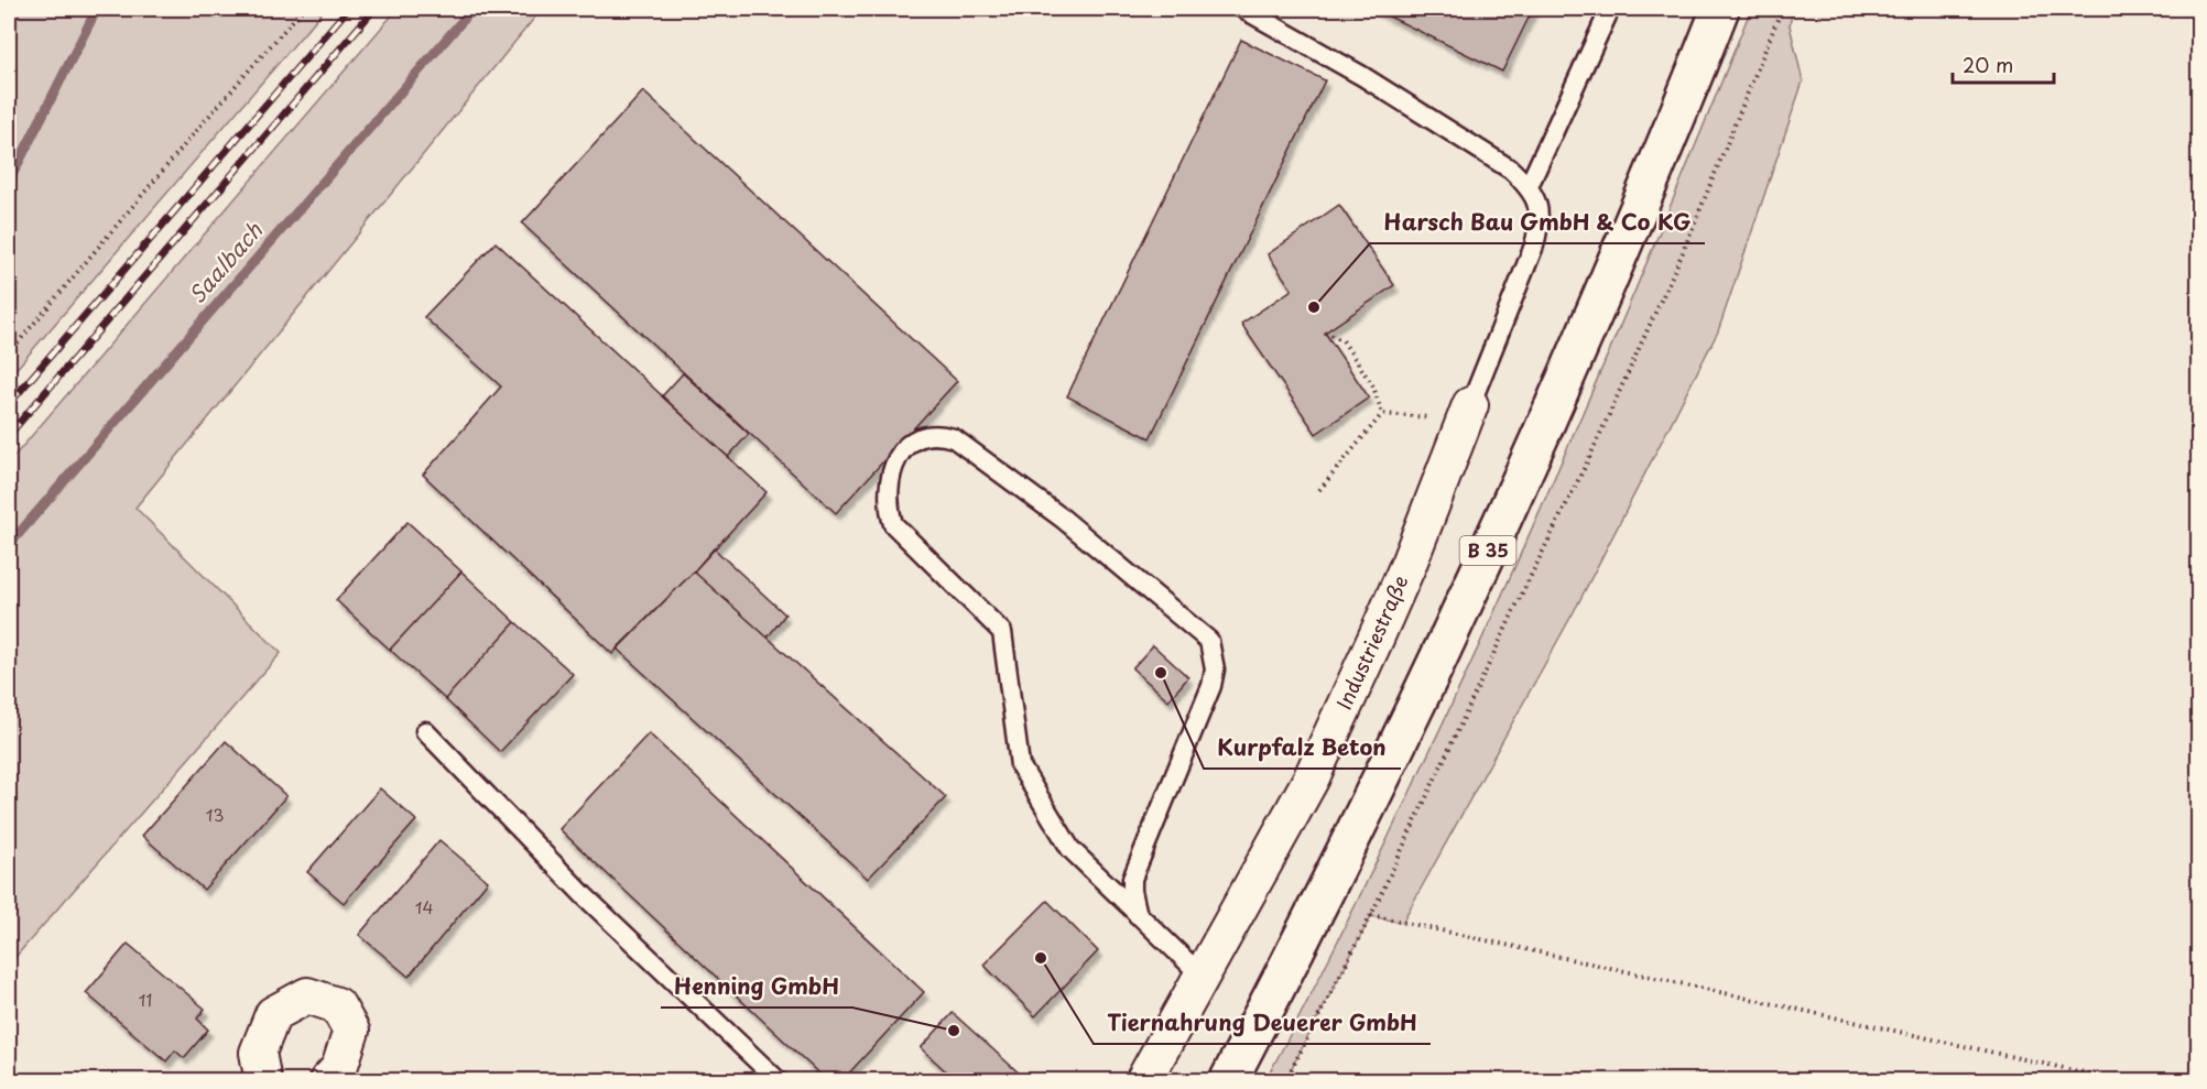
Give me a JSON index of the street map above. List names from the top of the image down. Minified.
{"streets":{"main road":["B 35"],"street":["Industriestraße"]},"water":["Saalbach"],"places":["Harsch Bau GmbH & Co KG","Kurpfalz Beton","Tiernahrung Deuerer GmbH","Henning GmbH"],"house_numbers":["13","14","11"],"scale_bar":"20 m"}
